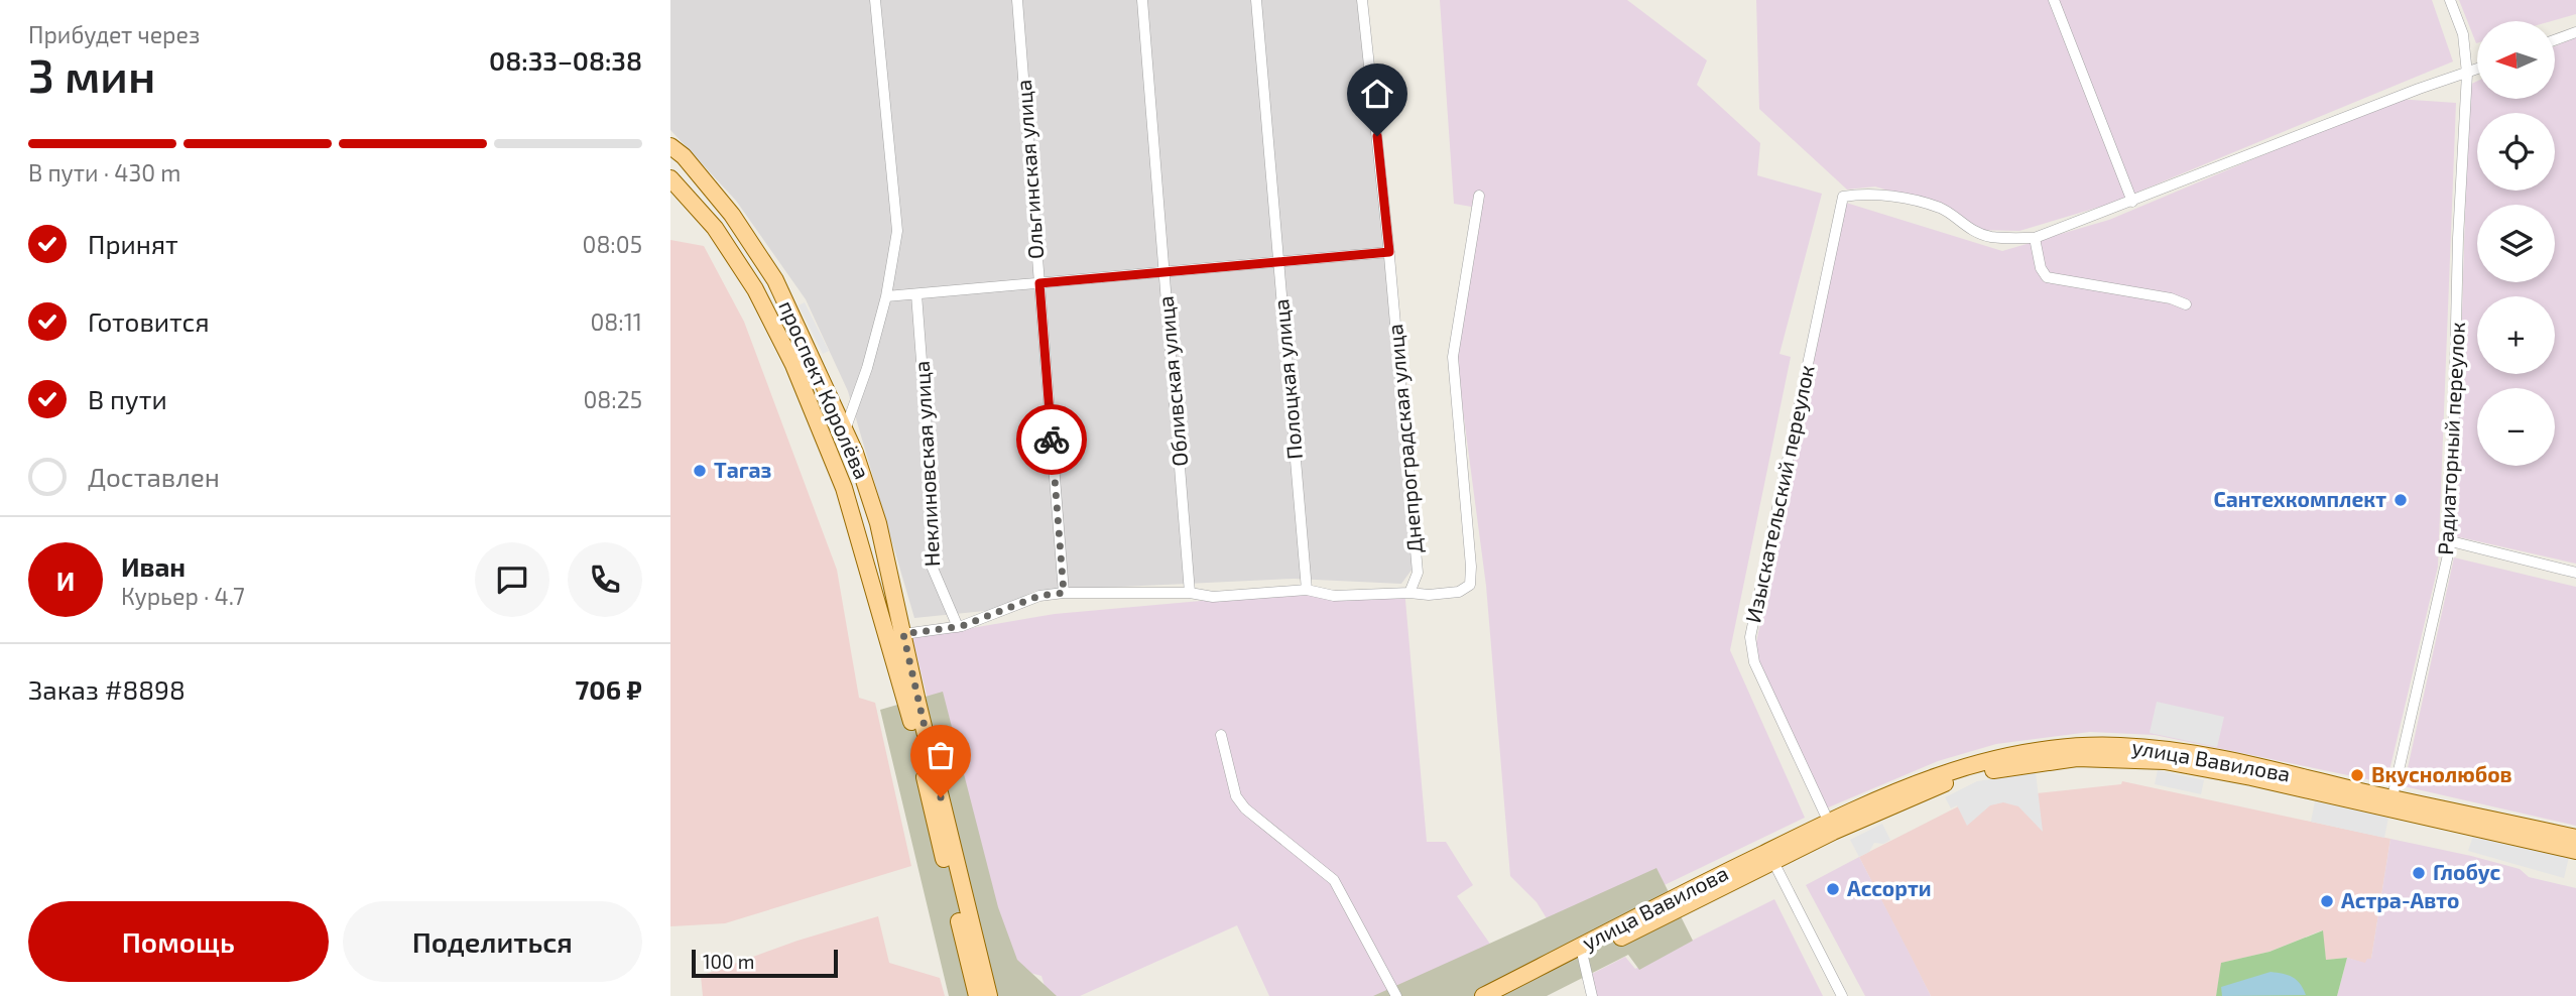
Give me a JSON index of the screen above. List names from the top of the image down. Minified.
{"streets":{"main road":["проспект Королёва","улица Вавилова"],"street":["Ольгинская улица","Полоцкая улица","Обливская улица","Днепроградская улица","Радиаторный переулок","Неклиновская улица","Изыскательский переулок"]},"crossings":[["Радиаторный переулок","улица Вавилова"],["Изыскательский переулок","улица Вавилова"]],"places":["Тагаз","Сантехкомплект","Вкуснолюбов","Глобус","Ассорти","Астра-Авто"],"scale_bar":"100 m","north":"left","page":{"heading":["3 мин","Прибудет через","08:33–08:38"],"panel":["Иван","Курьер · 4.7","Заказ #8898","706 ₽"],"map_buttons":["+","−"],"bar":"В пути · 430 m","list":[["Принят","08:05"],["Готовится","08:11"],["В пути","08:25"],"Доставлен"],"round":"И","buttons":["Помощь","Поделиться"],"scale":"100 m"}}
